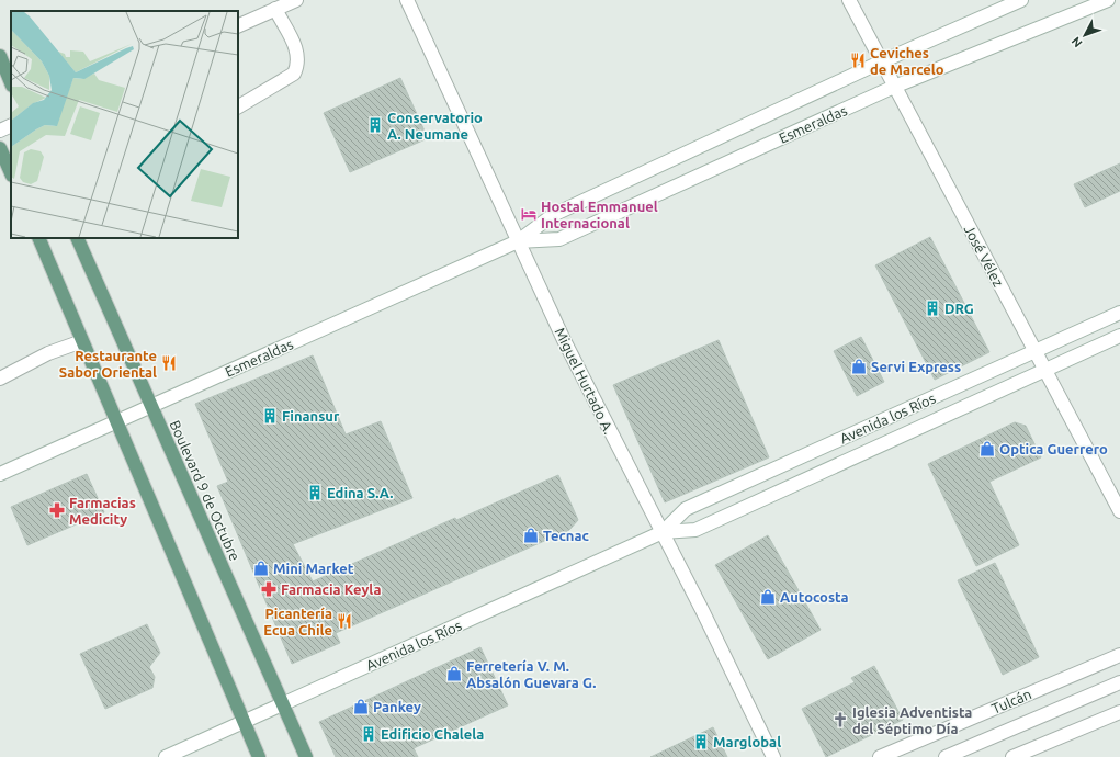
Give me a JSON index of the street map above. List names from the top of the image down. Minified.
{"streets":{"main road":["Esmeraldas","José Vélez","Miguel Hurtado A.","Avenida los Ríos","Boulevard 9 de Octubre","Tulcán"]},"crossings":[["Esmeraldas","José Vélez"],["Esmeraldas","Miguel Hurtado A."],["Esmeraldas","Boulevard 9 de Octubre"],["José Vélez","Avenida los Ríos"],["Miguel Hurtado A.","Avenida los Ríos"],["Avenida los Ríos","Boulevard 9 de Octubre"]],"places":{"restaurant":["Ceviches de Marcelo","Restaurante Sabor Oriental","Picantería Ecua Chile"],"building":["Conservatorio A. Neumane","DRG","Finansur","Edina S.A.","Edificio Chalela","Marglobal"],"hotel":["Hostal Emmanuel Internacional"],"shop":["Servi Express","Optica Guerrero","Tecnac","Mini Market","Autocosta","Ferretería V. M. Absalón Guevara G.","Pankey"],"pharmacy":["Farmacias Medicity","Farmacia Keyla"],"church":["Iglesia Adventista del Séptimo Día"]},"north":"bottom left"}
